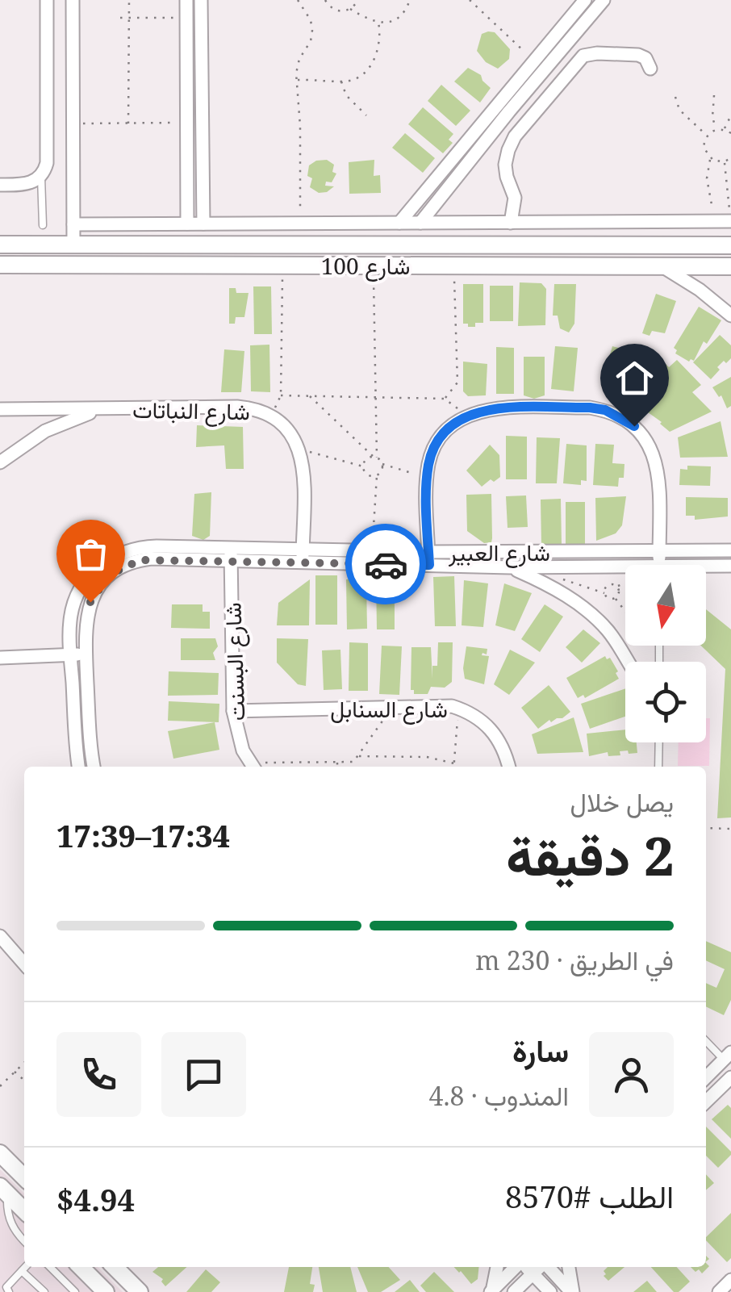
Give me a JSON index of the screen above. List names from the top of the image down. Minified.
{"streets":{"street":["شارع 100","شارع النباتات","شارع العبير","شارع البسنت","شارع السنابل"]},"crossings":[["شارع العبير","شارع البسنت"],["شارع البسنت","شارع السنابل"]],"north":"bottom","page":{"heading":["2 دقيقة","يصل خلال","17:34–17:39"],"panel":["سارة","المندوب · 4.8","الطلب #8570","$4.94"],"bar":"في الطريق · 230 m"}}
